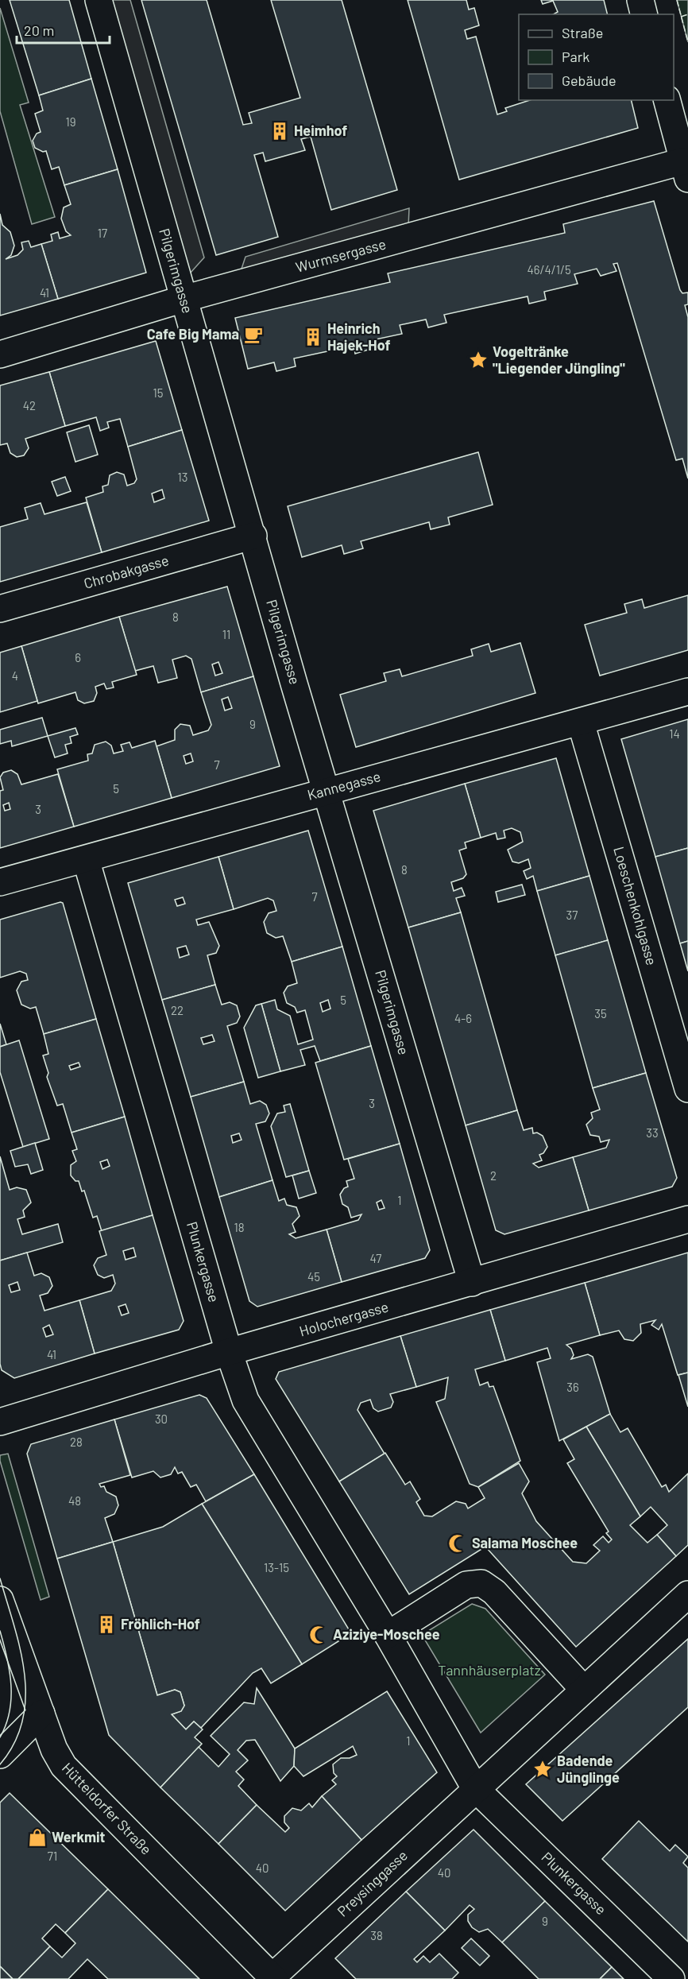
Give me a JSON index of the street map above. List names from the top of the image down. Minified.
{"streets":{"street":["Wurmsergasse","Pilgerimgasse","Chrobakgasse","Kannegasse","Loeschenkohlgasse","Plunkergasse","Holochergasse","Hütteldorfer Straße","Preysinggasse"]},"crossings":[["Wurmsergasse","Pilgerimgasse"],["Pilgerimgasse","Chrobakgasse"],["Pilgerimgasse","Kannegasse"],["Pilgerimgasse","Holochergasse"],["Kannegasse","Loeschenkohlgasse"],["Kannegasse","Plunkergasse"],["Plunkergasse","Holochergasse"],["Plunkergasse","Preysinggasse"],["Hütteldorfer Straße","Preysinggasse"]],"parks":["Tannhäuserplatz"],"places":{"building":["Heimhof","Heinrich Hajek-Hof","Fröhlich-Hof"],"cafe":["Cafe Big Mama"],"place":["Vogeltränke \"Liegender Jüngling\"","Badende Jünglinge"],"mosque":["Salama Moschee","Aziziye-Moschee"],"shop":["Werkmit"]},"house_numbers":["19","17","46/4/1/5","41","15","42","13","8","11","6","4","9","14","7","5","3","8","7","37","5","22","35","4-6","3","33","2","1","18","47","45","41","36","30","28","48","13-15","1","71","40","40","9","38"],"legend":["Straße","Park","Gebäude"],"scale_bar":"20 m"}
